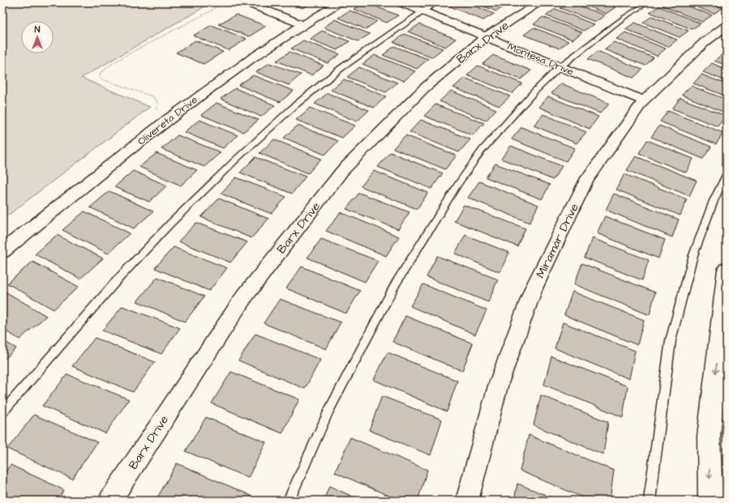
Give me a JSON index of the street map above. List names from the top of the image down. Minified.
{"streets":{"street":["Barx Drive","Montesa Drive","Olivereta Drive","Miramar Drive"]},"crossings":[["Barx Drive","Montesa Drive"],["Montesa Drive","Miramar Drive"]],"north":"top"}
